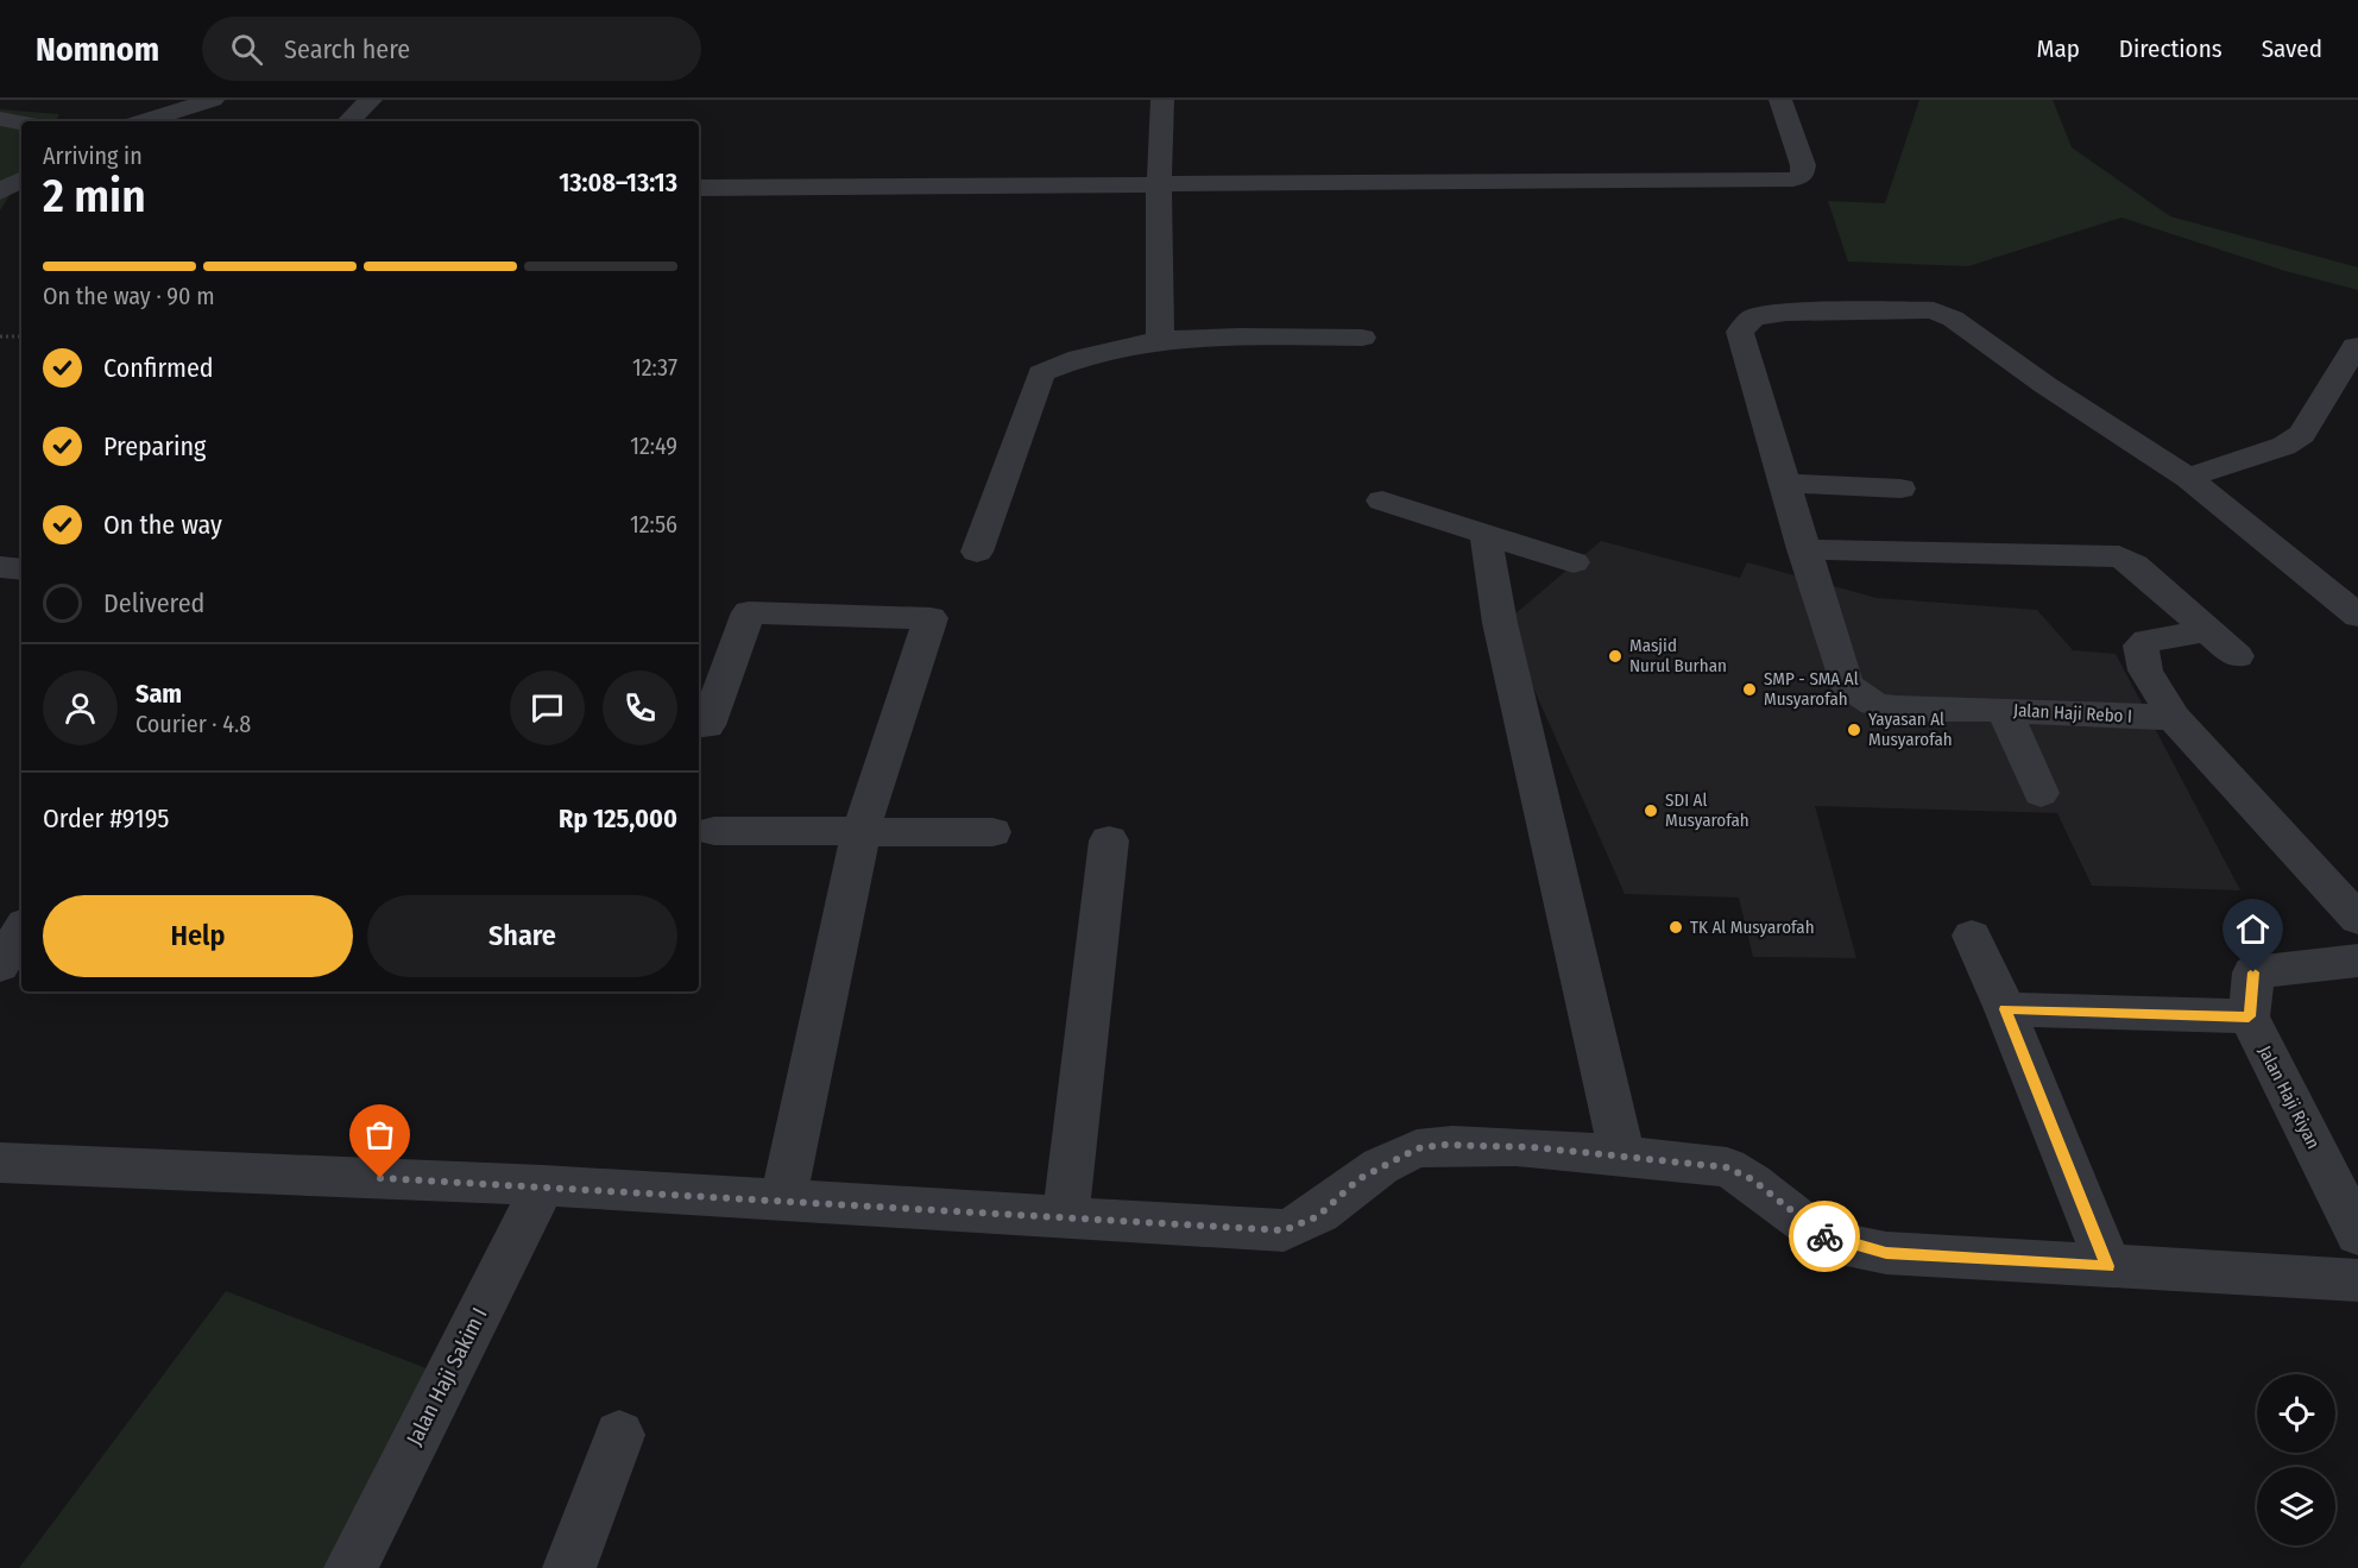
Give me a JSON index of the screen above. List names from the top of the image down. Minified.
{"streets":{"street":["Jalan Haji Rebo I","Jalan Haji Riyan","Jalan Haji Sakim I"]},"places":["Masjid Nurul Burhan","SMP - SMA Al Musyarofah","Yayasan Al Musyarofah","SDI Al Musyarofah","TK Al Musyarofah"],"page":{"header":"Nomnom","search":"Search here","nav":["Map","Directions","Saved"],"heading":["2 min","Arriving in","13:08–13:13"],"panel":["Sam","Courier · 4.8","Order #9195","Rp 125,000"],"bar":"On the way · 90 m","list":[["Confirmed","12:37"],["Preparing","12:49"],["On the way","12:56"],"Delivered"],"buttons":["Help","Share"]}}
